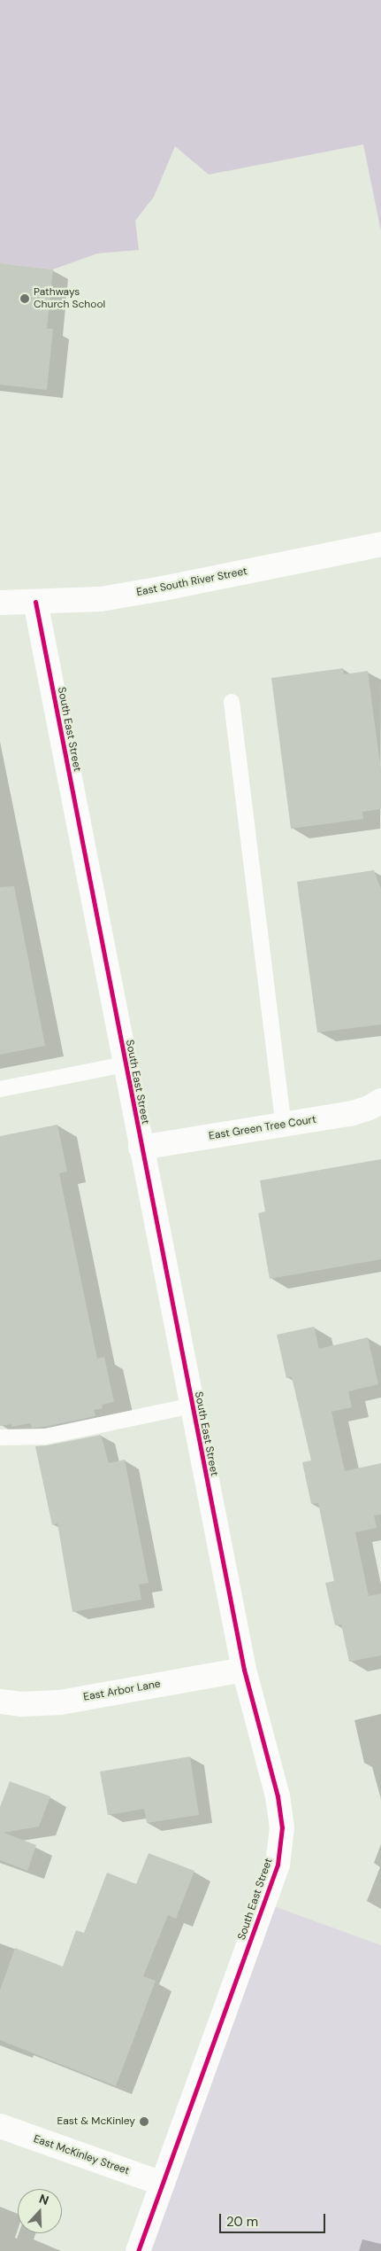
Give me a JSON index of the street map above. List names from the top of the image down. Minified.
{"streets":{"street":["East South River Street","South East Street","East Green Tree Court","East Arbor Lane","East McKinley Street"]},"crossings":[["East South River Street","South East Street"],["South East Street","East Green Tree Court"],["South East Street","East Arbor Lane"],["South East Street","East McKinley Street"]],"places":["Pathways Church School","East & McKinley"],"scale_bar":"20 m","north":"top"}
